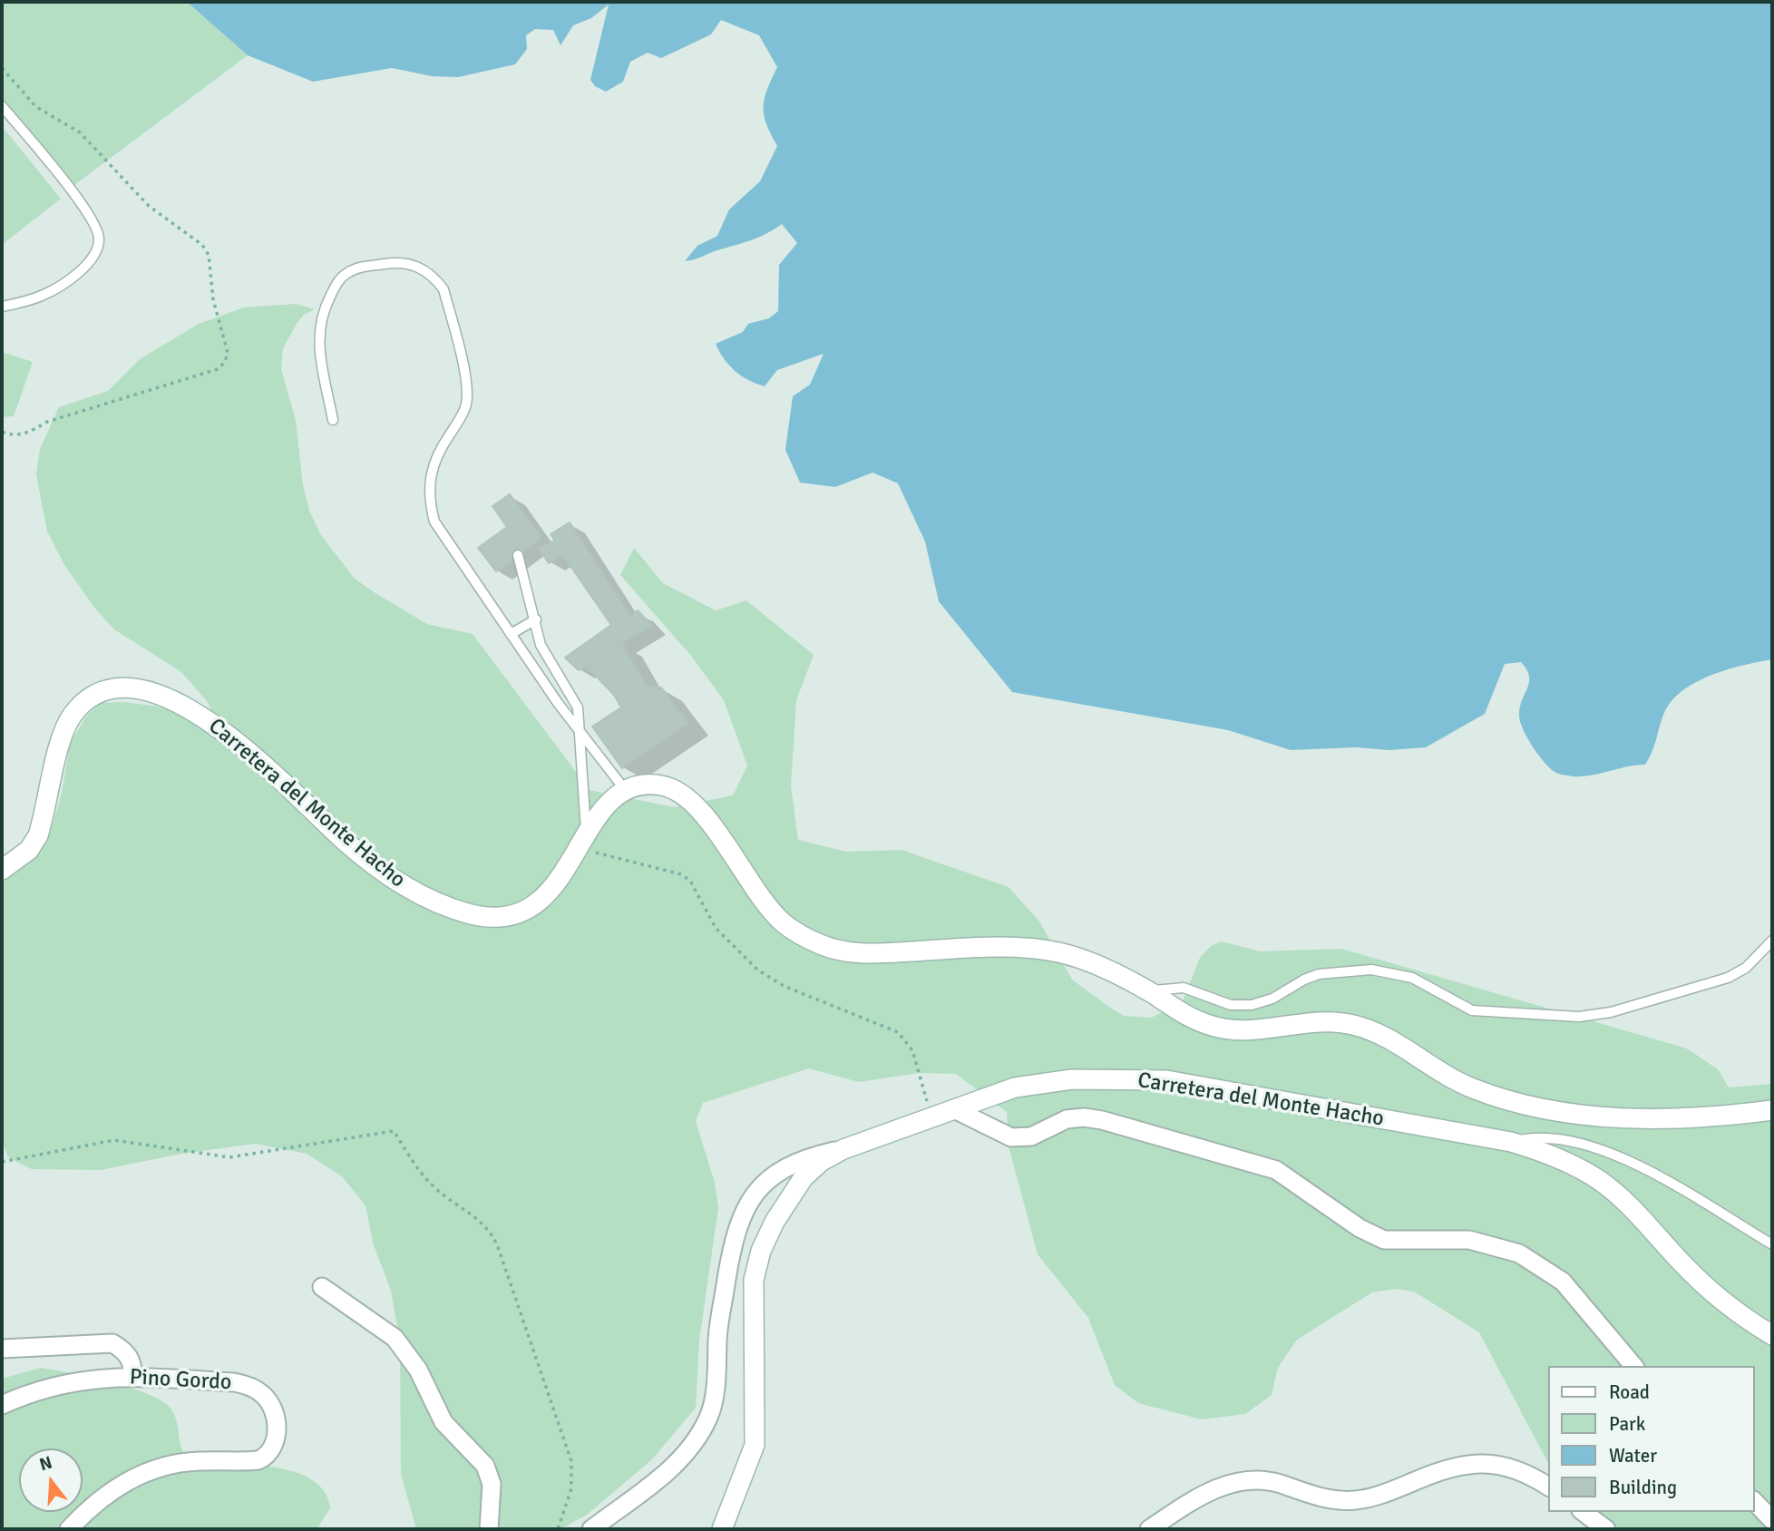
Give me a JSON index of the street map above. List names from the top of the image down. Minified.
{"streets":{"main road":["Carretera del Monte Hacho"],"street":["Pino Gordo"]},"legend":["Road","Park","Water","Building"],"north":"top"}
